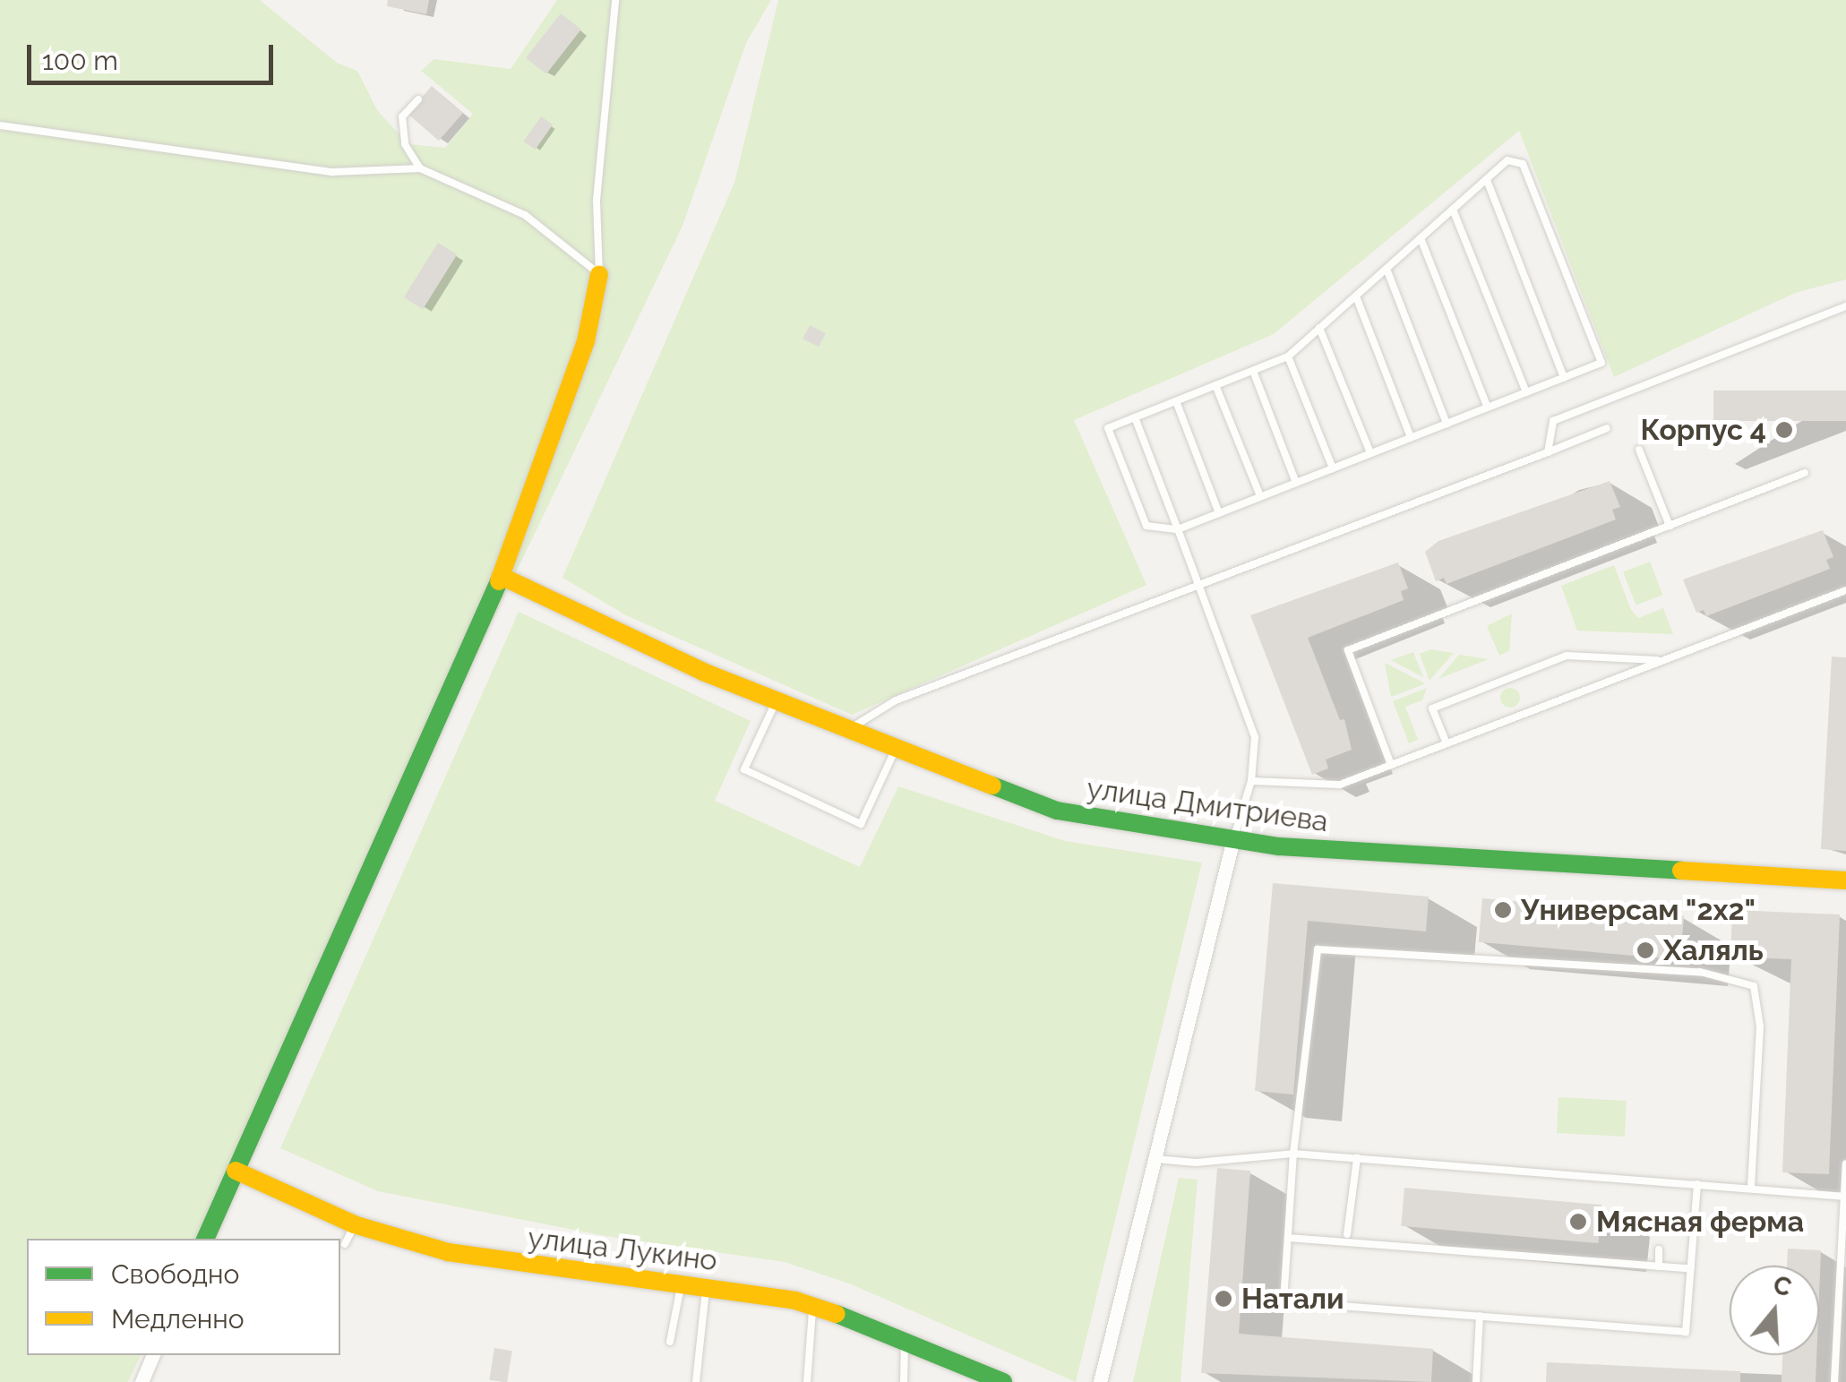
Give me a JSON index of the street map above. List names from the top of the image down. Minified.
{"streets":{"street":["улица Дмитриева","улица Лукино"]},"places":["Корпус 4","Универсам \"2x2\"","Халяль","Мясная ферма","Натали"],"legend":["Свободно","Медленно"],"scale_bar":"100 m","north":"top"}
